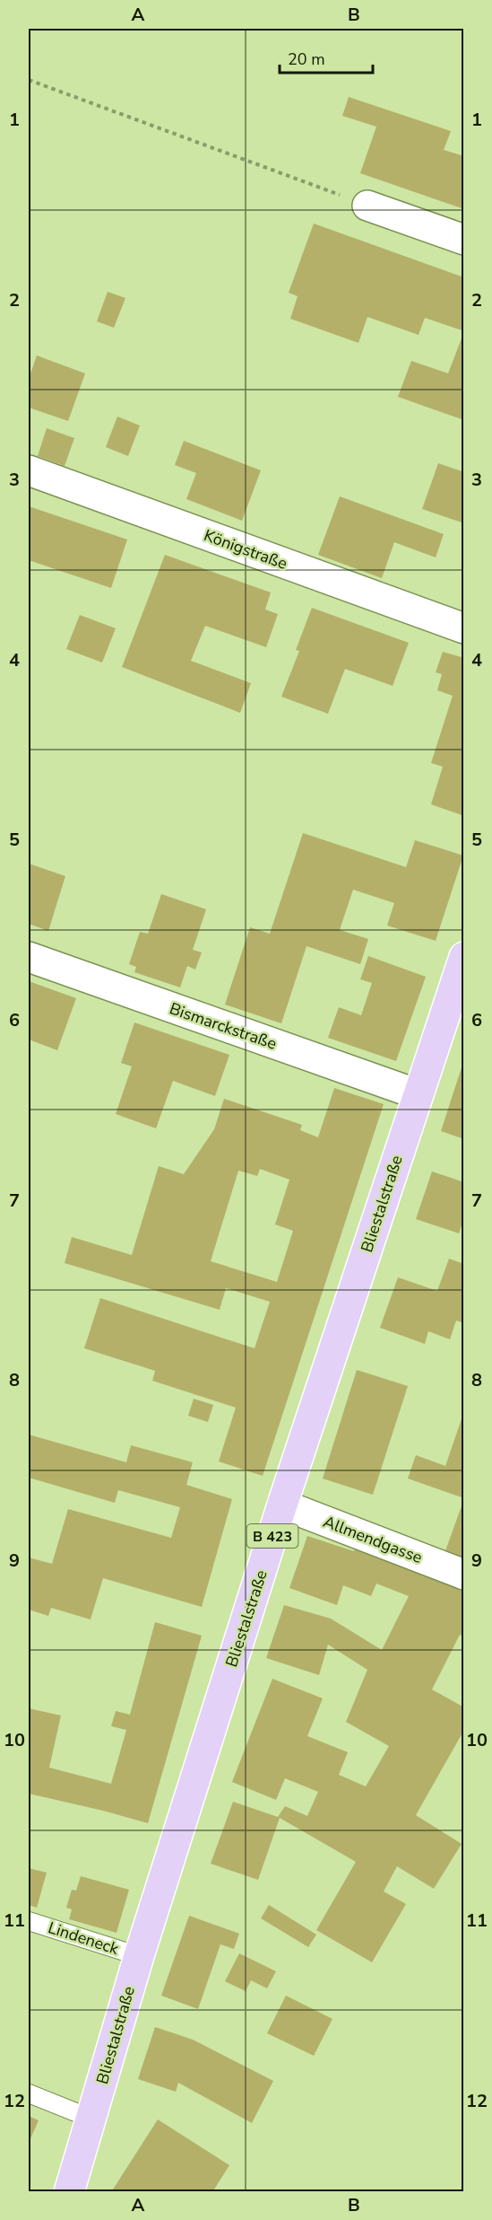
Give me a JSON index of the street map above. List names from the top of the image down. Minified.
{"streets":{"main road":["Bliestalstraße","B 423"],"street":["Königstraße","Bismarckstraße","Allmendgasse"],"lane":["Lindeneck"]},"crossings":[["Bismarckstraße","Bliestalstraße"],["Bliestalstraße","Allmendgasse"],["Bliestalstraße","Lindeneck"]],"scale_bar":"20 m","grid":{"columns":["A","B"],"rows":["1","2","3","4","5","6","7","8","9","10","11","12"]}}
